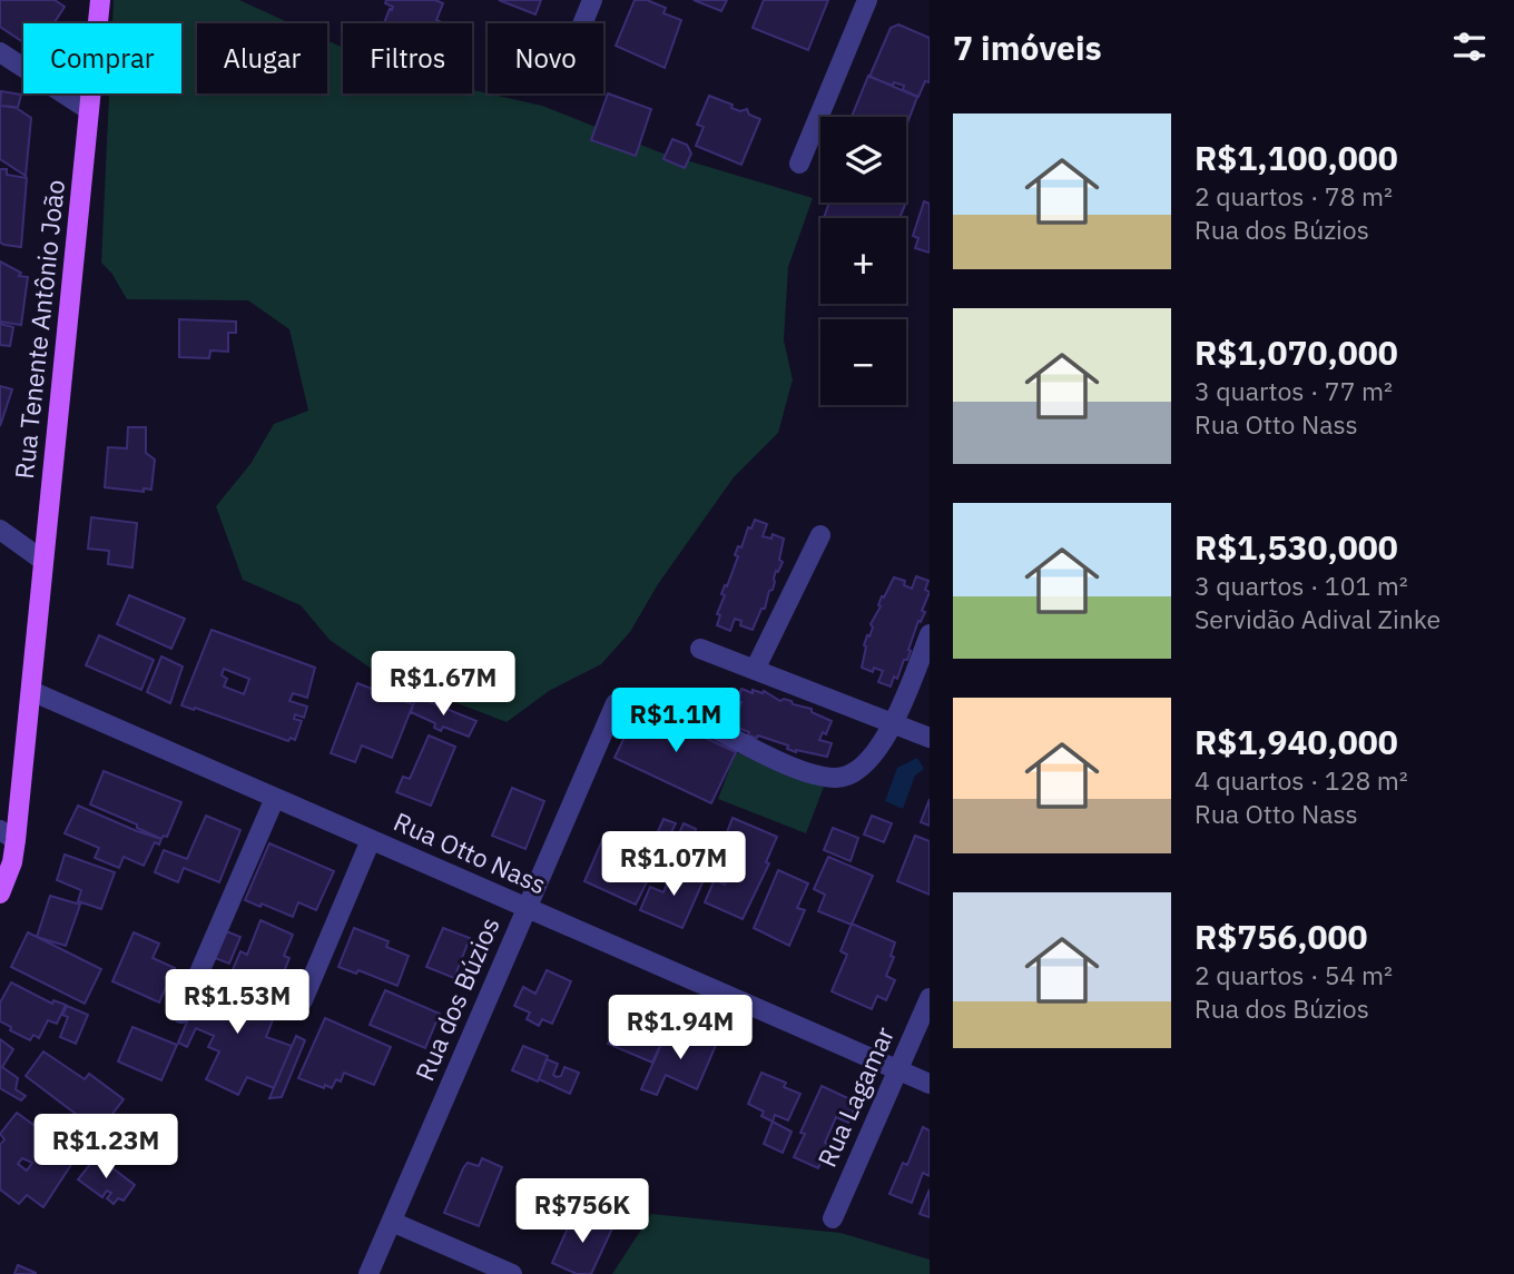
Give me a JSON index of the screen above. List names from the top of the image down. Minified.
{"streets":{"main road":["Rua Tenente Antônio João"],"street":["Rua Otto Nass","Rua dos Búzios","Rua Lagamar"]},"crossings":[["Rua Tenente Antônio João","Rua Otto Nass"],["Rua Otto Nass","Rua dos Búzios"],["Rua Otto Nass","Rua Lagamar"]],"page":{"heading":"7 imóveis","chip":["Comprar","Alugar","Filtros","Novo"],"list":[{"name":"R$1,100,000","note":"2 quartos · 78 m² · Rua dos Búzios"},{"name":"R$1,070,000","note":"3 quartos · 77 m² · Rua Otto Nass"},{"name":"R$1,530,000","note":"3 quartos · 101 m² · Servidão Adival Zinke"},{"name":"R$1,940,000","note":"4 quartos · 128 m² · Rua Otto Nass"},{"name":"R$756,000","note":"2 quartos · 54 m² · Rua dos Búzios"}],"map_buttons":["+","−"],"price":["R$1.67M","R$1.1M","R$1.07M","R$1.53M","R$1.94M","R$1.23M","R$756K"]}}
